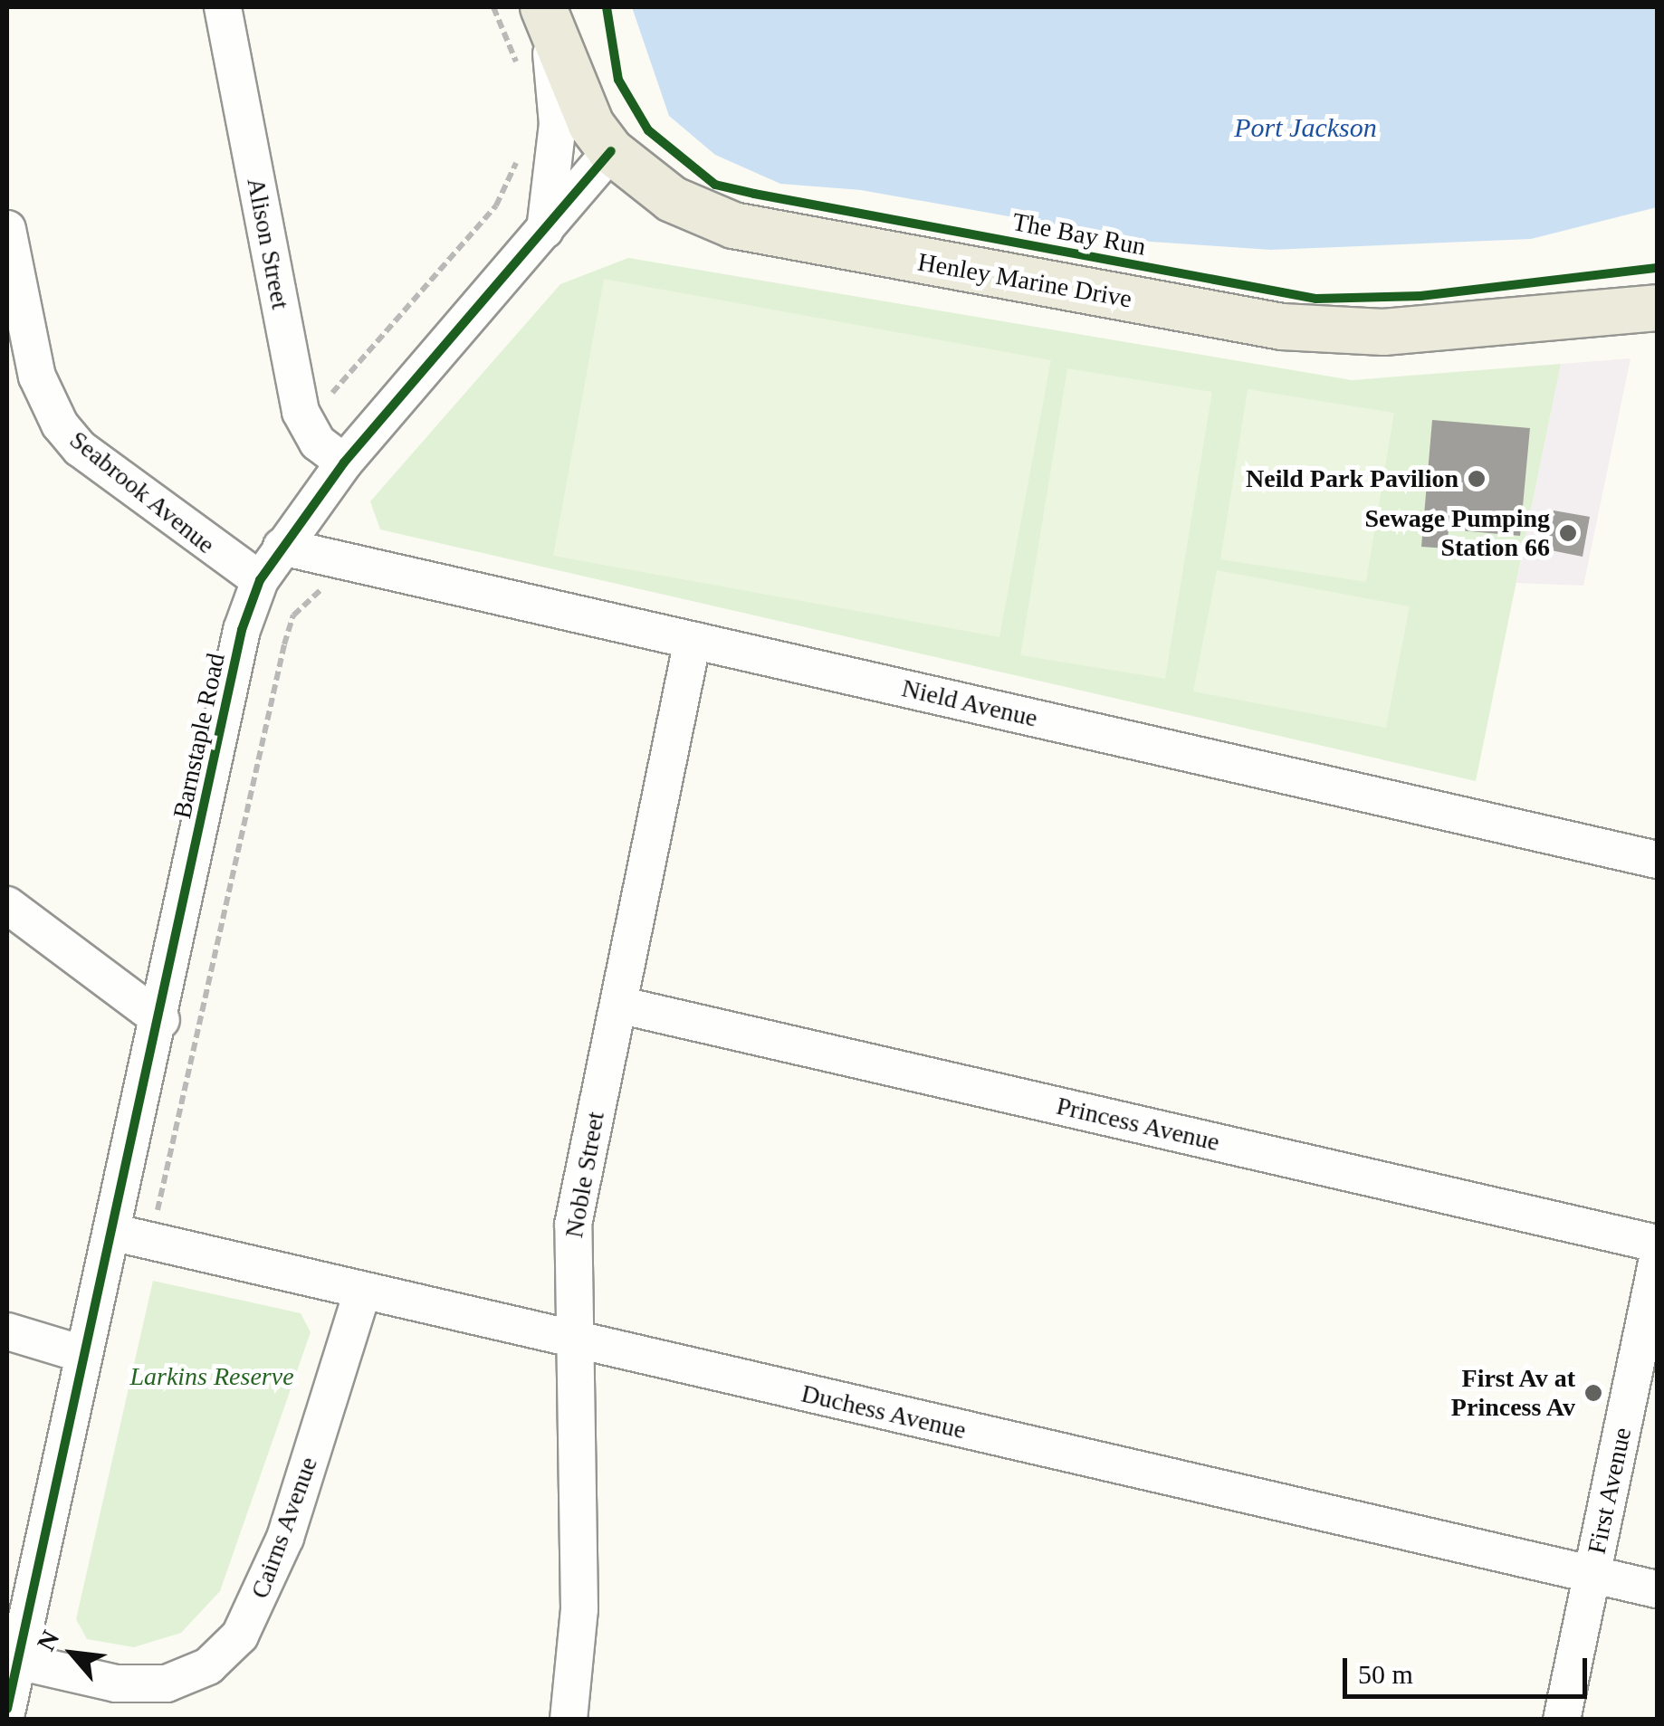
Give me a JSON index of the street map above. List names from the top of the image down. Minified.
{"streets":{"main road":["Henley Marine Drive"],"street":["Alison Street","Seabrook Avenue","Nield Avenue","Barnstaple Road","Princess Avenue","Noble Street","Duchess Avenue","First Avenue","Cairns Avenue"],"cycle path":["The Bay Run"]},"crossings":[["Alison Street","Barnstaple Road"],["Henley Marine Drive","Barnstaple Road"],["Seabrook Avenue","Barnstaple Road"],["Nield Avenue","Barnstaple Road"],["Nield Avenue","Noble Street"],["Barnstaple Road","Duchess Avenue"],["Barnstaple Road","Cairns Avenue"],["Princess Avenue","Noble Street"],["Noble Street","Duchess Avenue"],["Duchess Avenue","First Avenue"],["Duchess Avenue","Cairns Avenue"]],"water":["Port Jackson"],"parks":["Larkins Reserve"],"places":["Neild Park Pavilion","Sewage Pumping Station 66","First Av at Princess Av"],"scale_bar":"50 m","north":"top left"}
